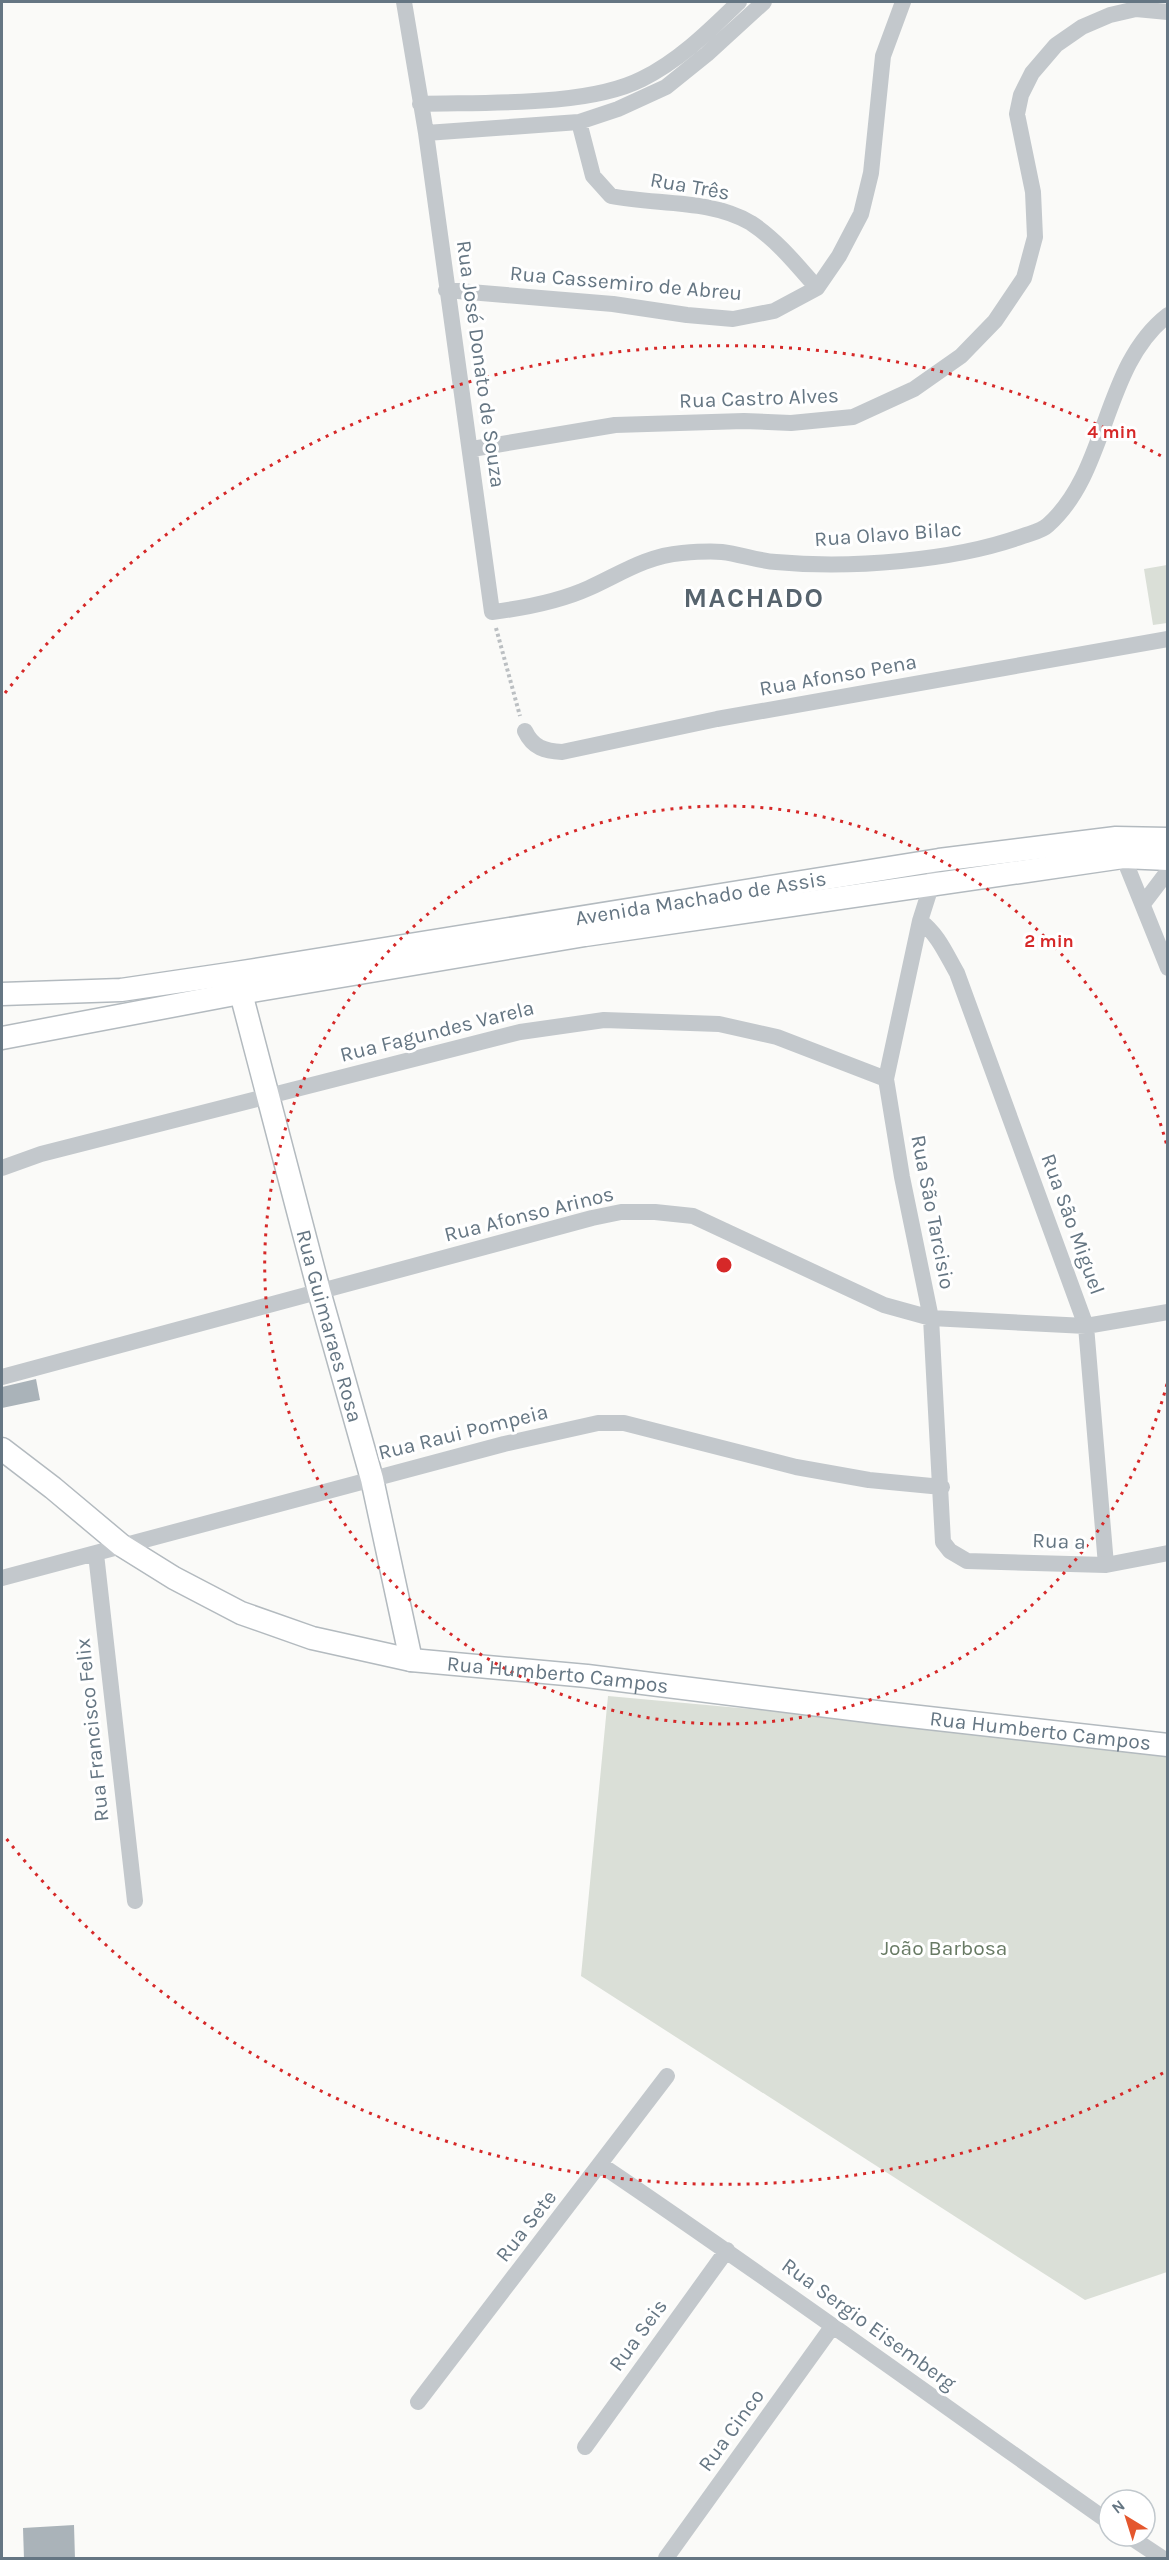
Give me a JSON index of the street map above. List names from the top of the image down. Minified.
{"streets":{"street":["Rua Três","Rua Cassemiro de Abreu","Rua José Donato de Souza","Rua Castro Alves","Rua Olavo Bilac","Rua Afonso Pena","Avenida Machado de Assis","Rua Fagundes Varela","Rua São Tarcisio","Rua Afonso Arinos","Rua São Miguel","Rua Guimaraes Rosa","Rua Raui Pompeia","Rua a","Rua Humberto Campos","Rua Francisco Felix","Rua Sete","Rua Sergio Eisemberg","Rua Seis","Rua Cinco"]},"crossings":[["Rua Três","Rua Cassemiro de Abreu"],["Rua Cassemiro de Abreu","Rua José Donato de Souza"],["Rua José Donato de Souza","Rua Castro Alves"],["Rua José Donato de Souza","Rua Olavo Bilac"],["Avenida Machado de Assis","Rua São Tarcisio"],["Avenida Machado de Assis","Rua Guimaraes Rosa"],["Rua Fagundes Varela","Rua São Tarcisio"],["Rua Fagundes Varela","Rua Guimaraes Rosa"],["Rua São Tarcisio","Rua Afonso Arinos"],["Rua São Tarcisio","Rua São Miguel"],["Rua São Tarcisio","Rua Raui Pompeia"],["Rua São Tarcisio","Rua a"],["Rua Afonso Arinos","Rua São Miguel"],["Rua Afonso Arinos","Rua Guimaraes Rosa"],["Rua São Miguel","Rua a"],["Rua Guimaraes Rosa","Rua Raui Pompeia"],["Rua Guimaraes Rosa","Rua Humberto Campos"],["Rua Raui Pompeia","Rua Humberto Campos"],["Rua Raui Pompeia","Rua Francisco Felix"],["Rua Sete","Rua Sergio Eisemberg"],["Rua Sergio Eisemberg","Rua Seis"],["Rua Sergio Eisemberg","Rua Cinco"]],"districts":["MACHADO"],"parks":["João Barbosa"],"north":"top left","rings":["4 min","2 min"]}
